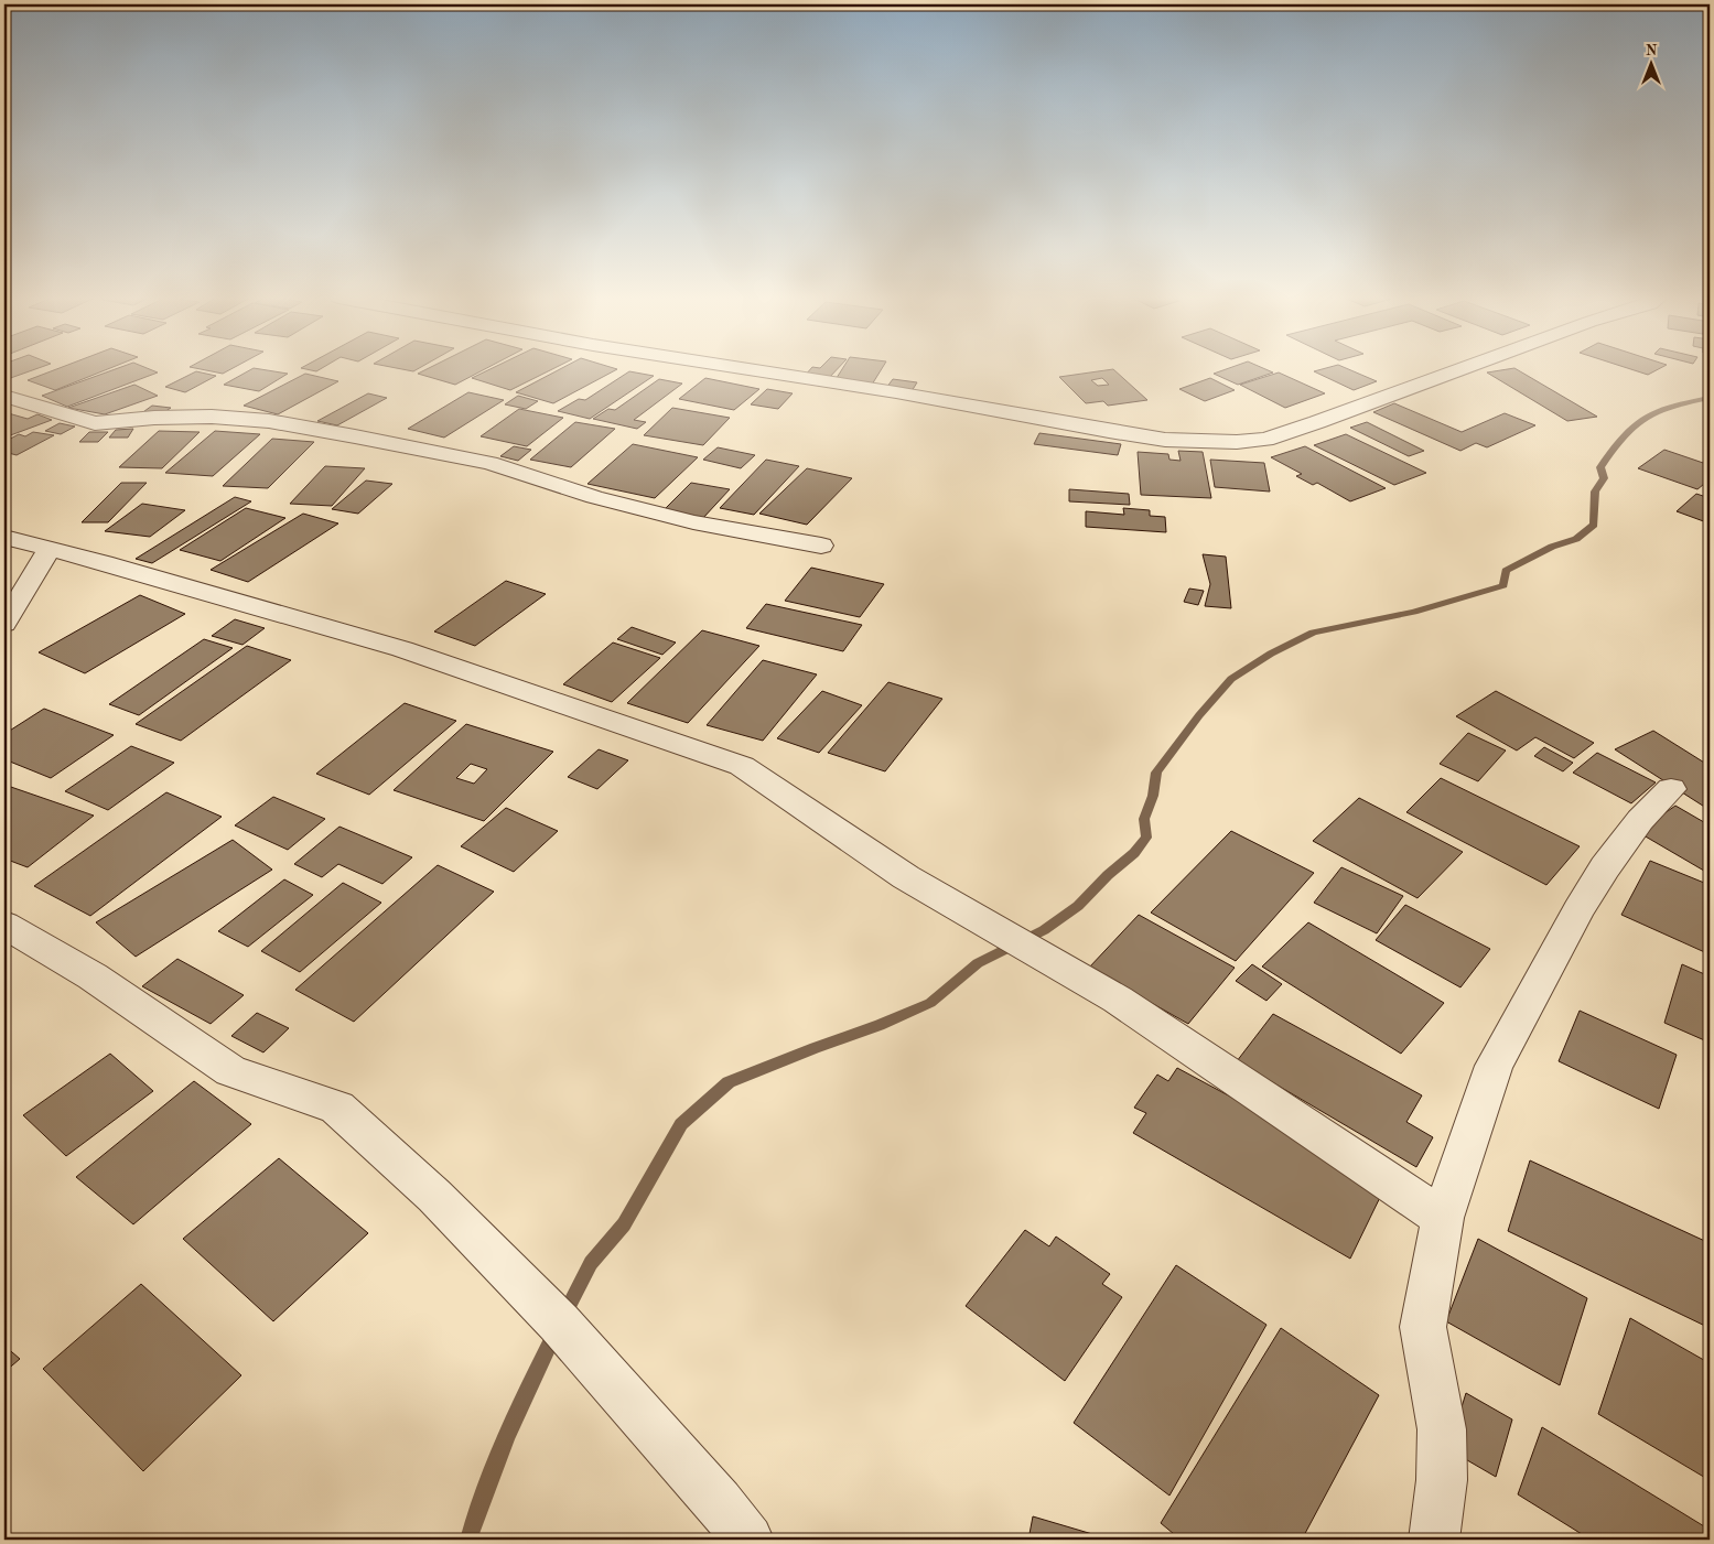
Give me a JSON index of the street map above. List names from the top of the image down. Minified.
{"north":"top"}
